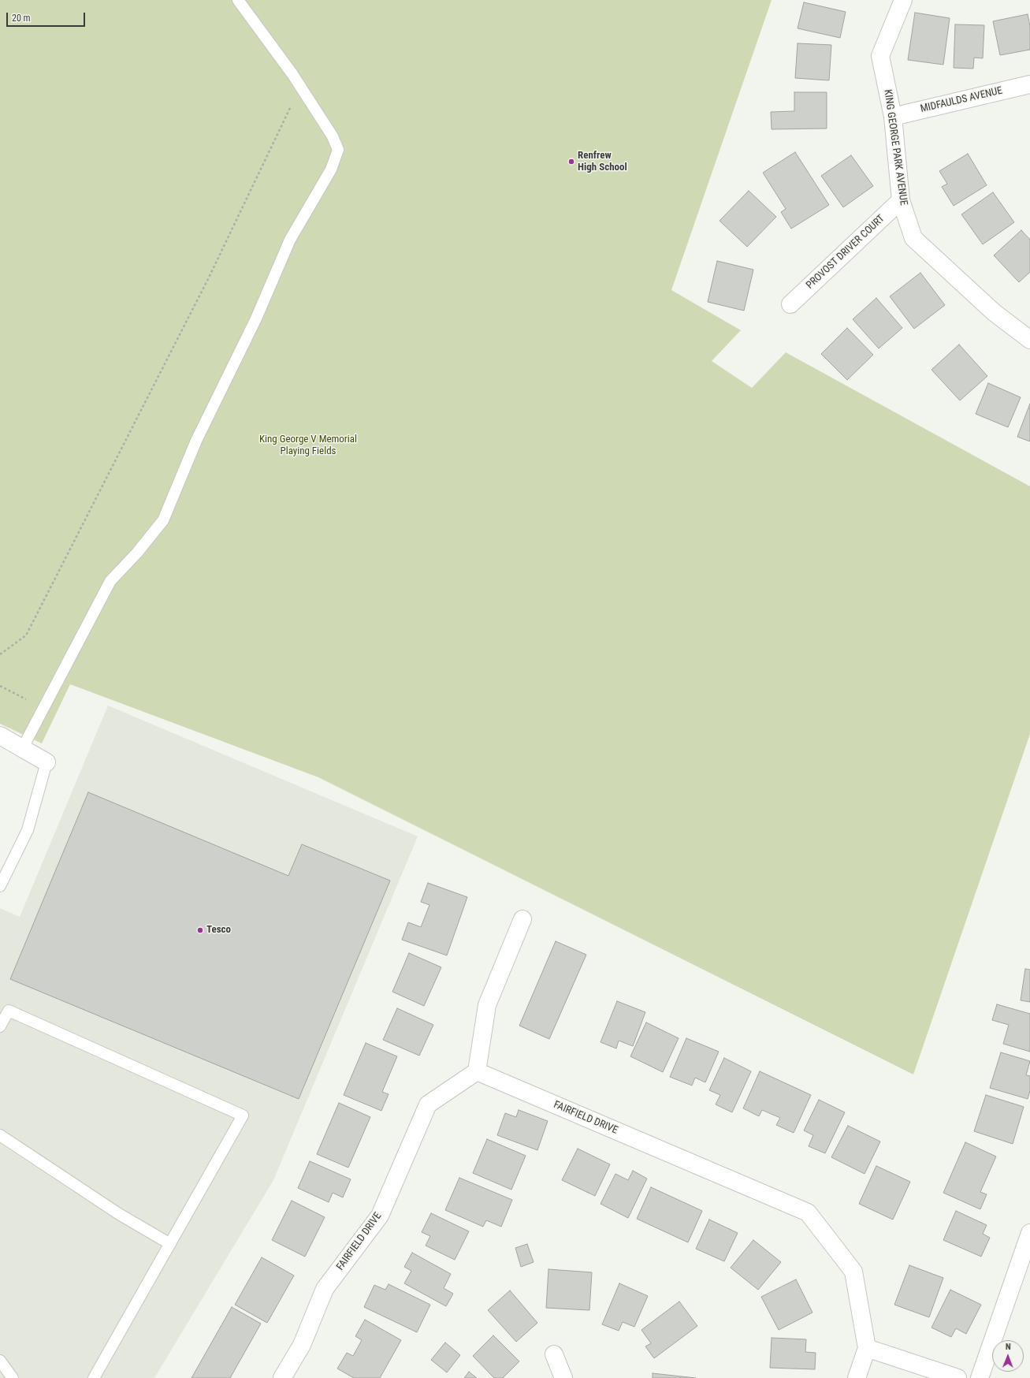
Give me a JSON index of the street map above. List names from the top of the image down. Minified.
{"streets":{"street":["MIDFAULDS AVENUE","KING GEORGE PARK AVENUE","PROVOST DRIVER COURT","FAIRFIELD DRIVE"]},"crossings":[["MIDFAULDS AVENUE","KING GEORGE PARK AVENUE"],["KING GEORGE PARK AVENUE","PROVOST DRIVER COURT"]],"parks":["King George V Memorial Playing Fields"],"places":["Renfrew High School","Tesco"],"scale_bar":"20 m","north":"top"}
